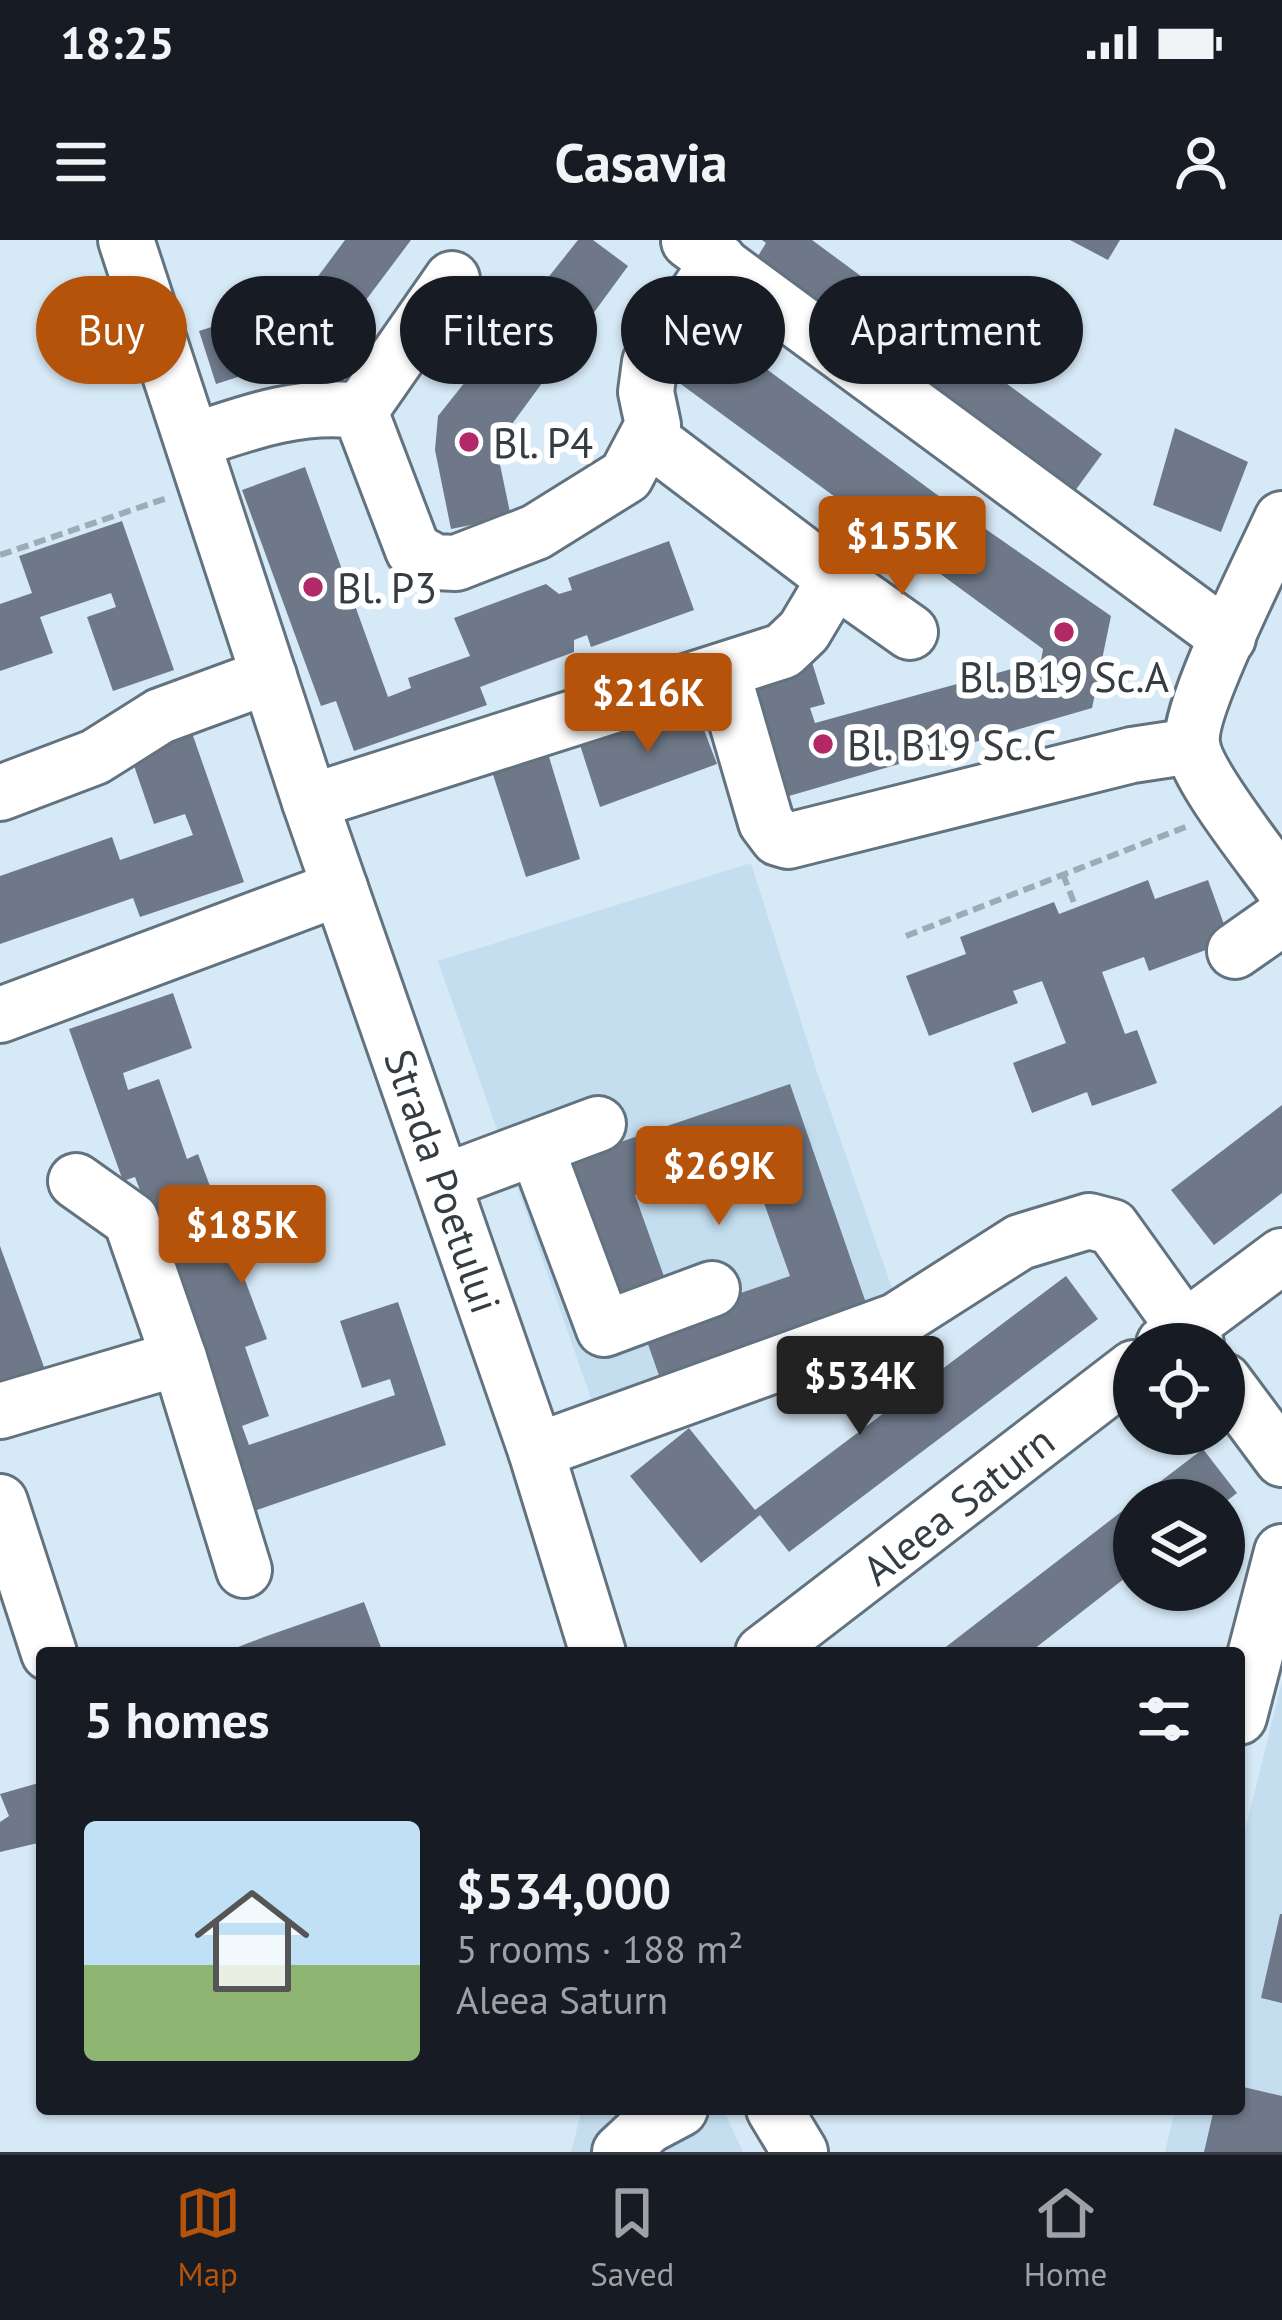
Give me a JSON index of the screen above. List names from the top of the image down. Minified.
{"streets":{"street":["Strada Poetului","Aleea Saturn"]},"places":["Bl. P4","Bl. P3","Bl. B19 Sc.A","Bl. B19 Sc.C"],"page":{"status":"18:25","header":"Casavia","chip":["Buy","Rent","Filters","New","Apartment"],"price":["$155K","$216K","$269K","$185K","$534K"],"heading":"5 homes","list":[{"name":"$534,000","note":"5 rooms · 188 m² · Aleea Saturn"}],"tabs":["Map","Saved","Home"]}}
